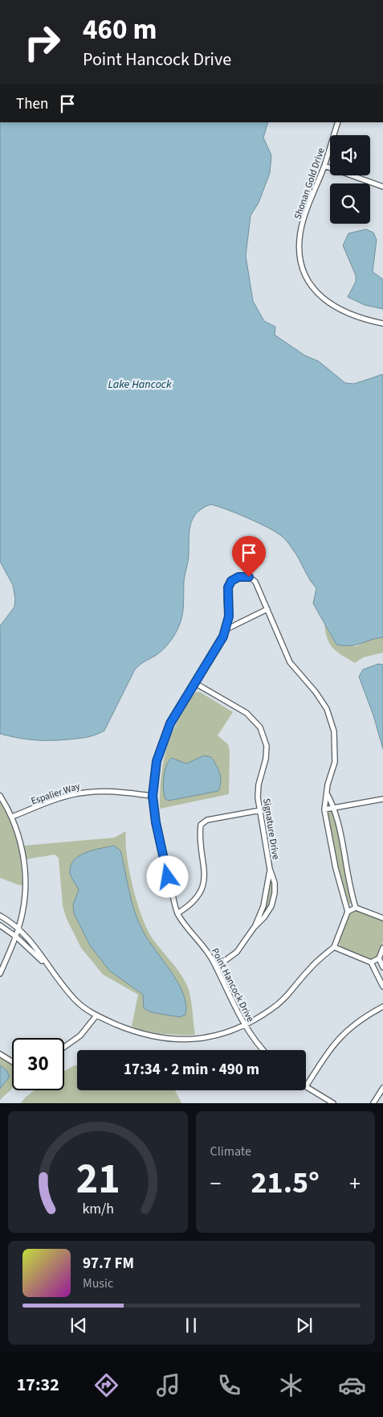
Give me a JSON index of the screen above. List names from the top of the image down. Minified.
{"streets":{"street":["Shonan Gold Drive","Espalier Way","Signature Drive","Point Hancock Drive"]},"crossings":[["Espalier Way","Point Hancock Drive"],["Signature Drive","Point Hancock Drive"]],"water":["Lake Hancock"],"page":{"turn":["460 m","Point Hancock Drive"],"then":"Then","limit":"30","trip":"17:34 · 2 min · 490 m","tile":"Climate","heat":["−","21.5°","+"],"song":["97.7 FM","Music"],"tabs":"17:32","gauge":["21","km/h"]}}
